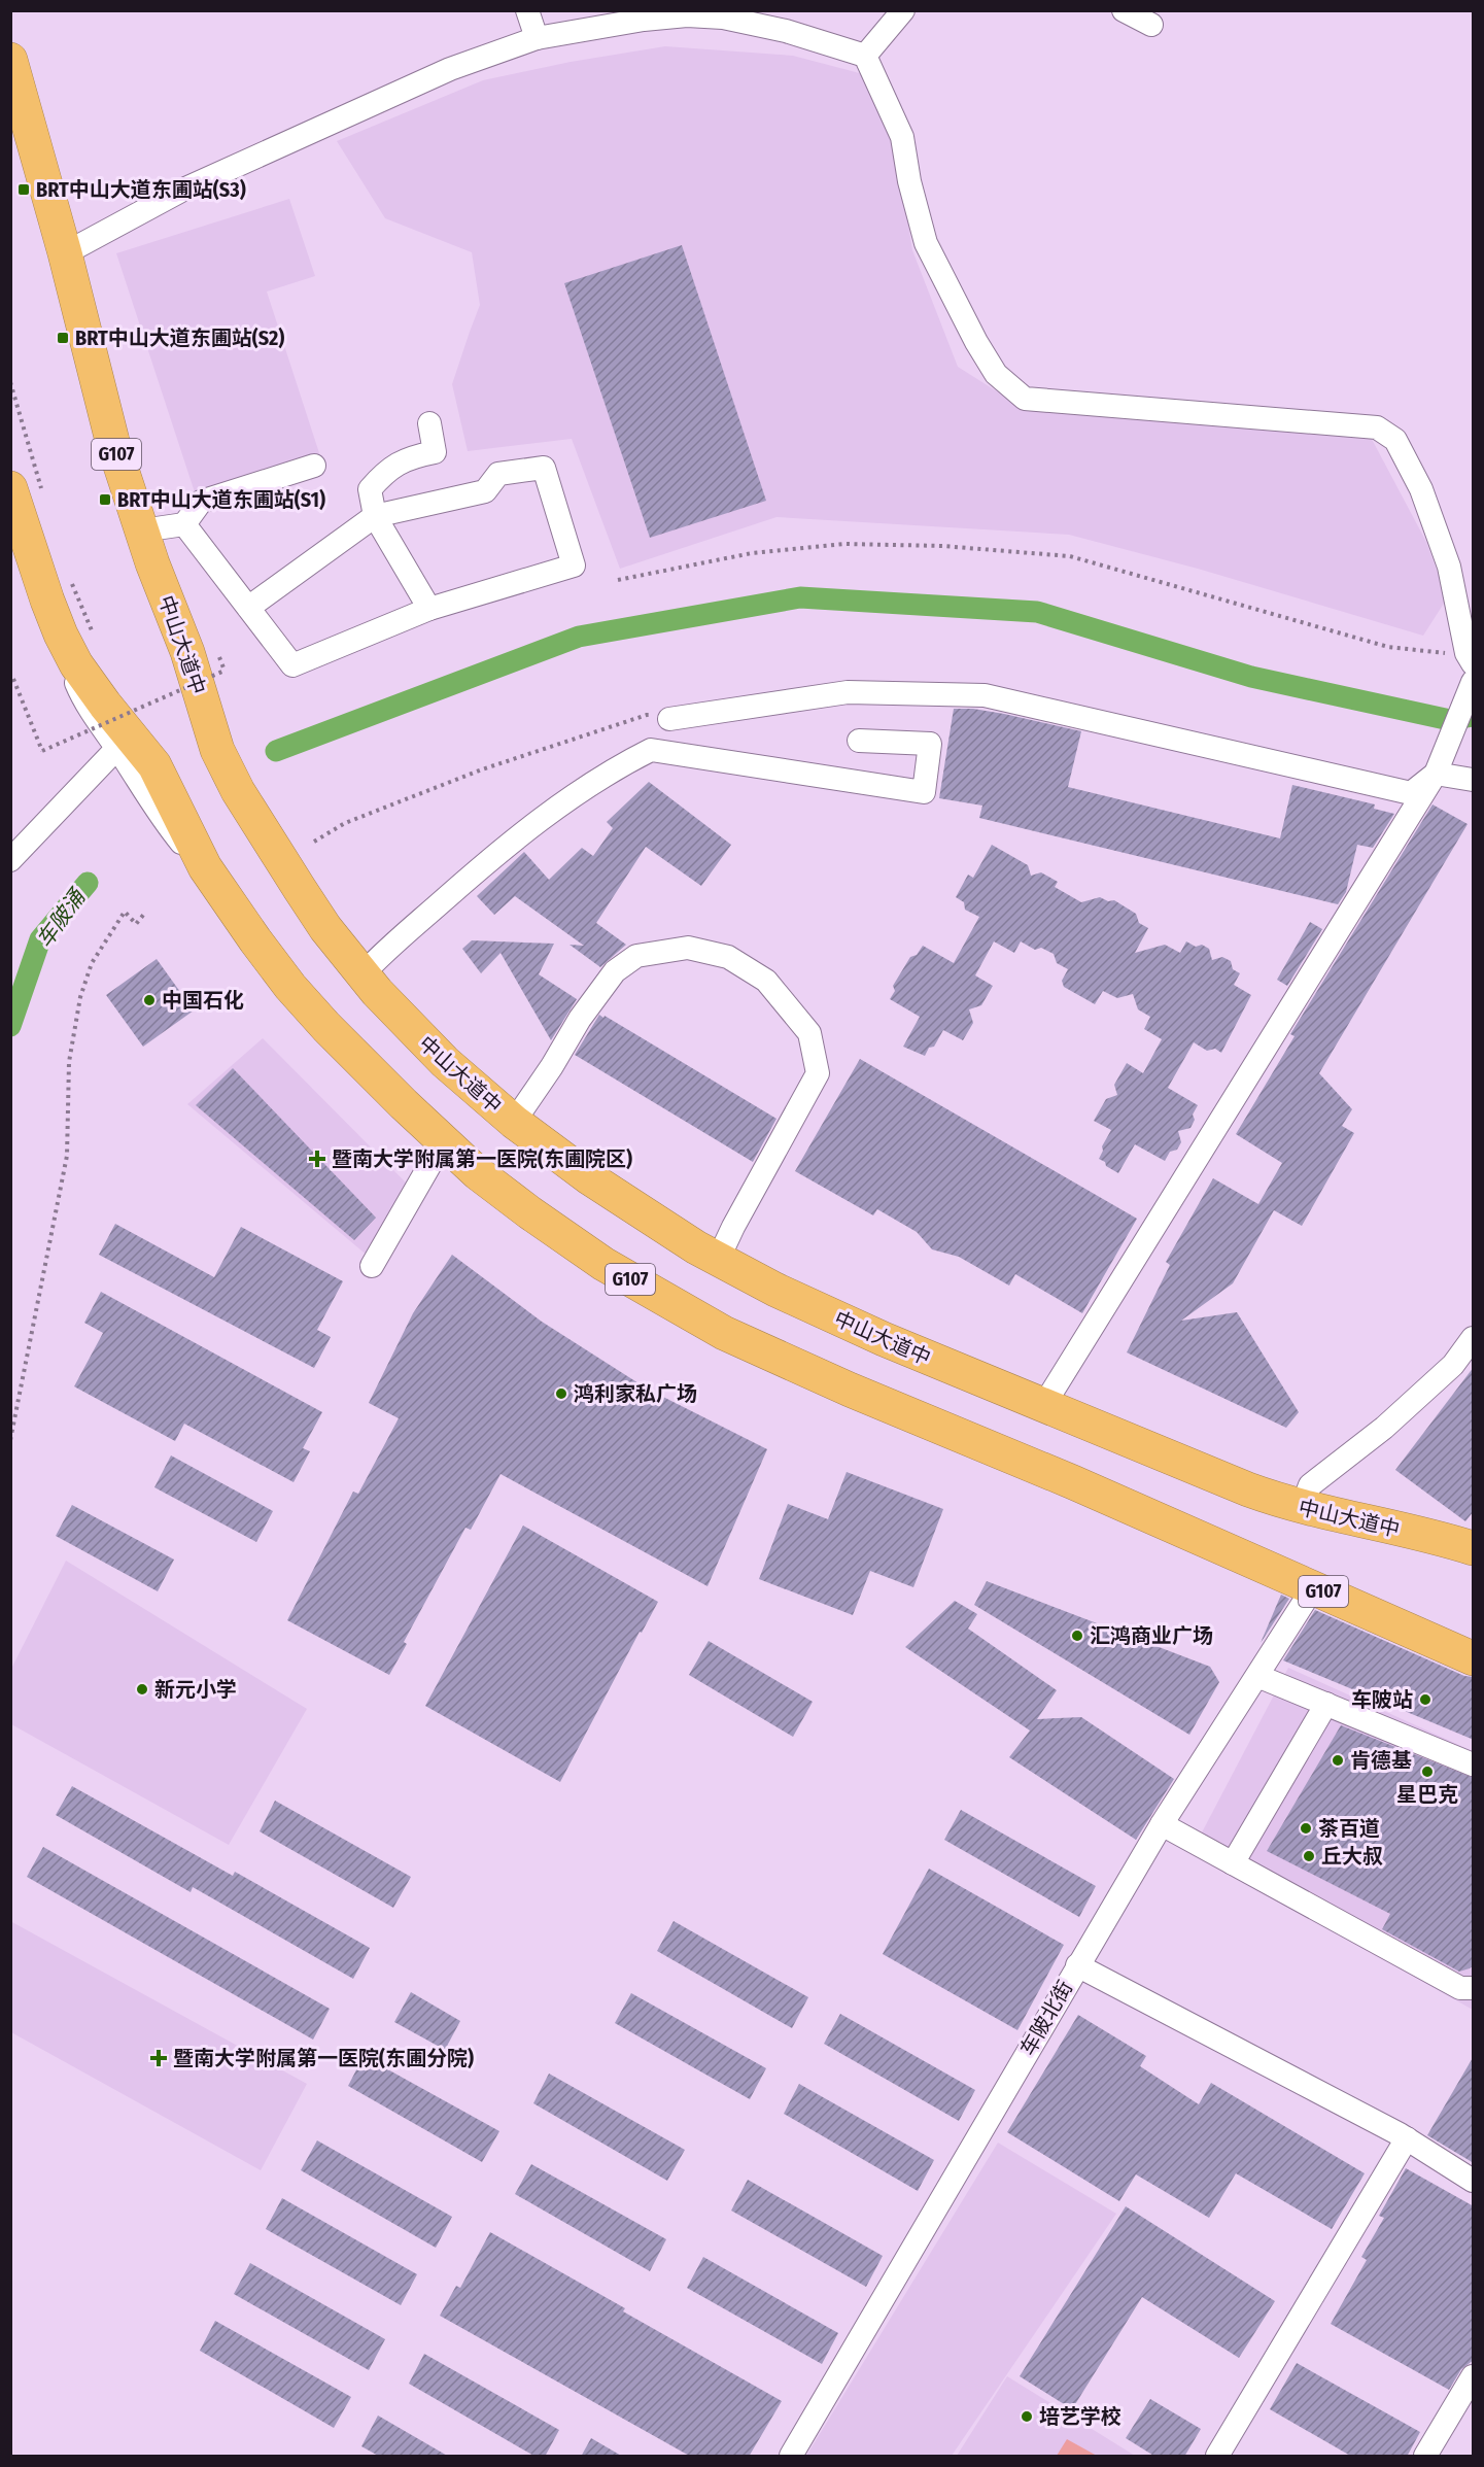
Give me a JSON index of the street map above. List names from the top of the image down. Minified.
{"streets":{"highway":["G107","中山大道中"],"street":["车陂北街"]},"crossings":[["G107","车陂北街"]],"water":["车陂涌"],"places":{"transit":["BRT中山大道东圃站(S3)","BRT中山大道东圃站(S2)","BRT中山大道东圃站(S1)"],"other":["中国石化","鸿利家私广场","汇鸿商业广场","新元小学","车陂站","肯德基","星巴克","茶百道","丘大叔","培艺学校"],"health":["暨南大学附属第一医院(东圃院区)","暨南大学附属第一医院(东圃分院)"]}}
